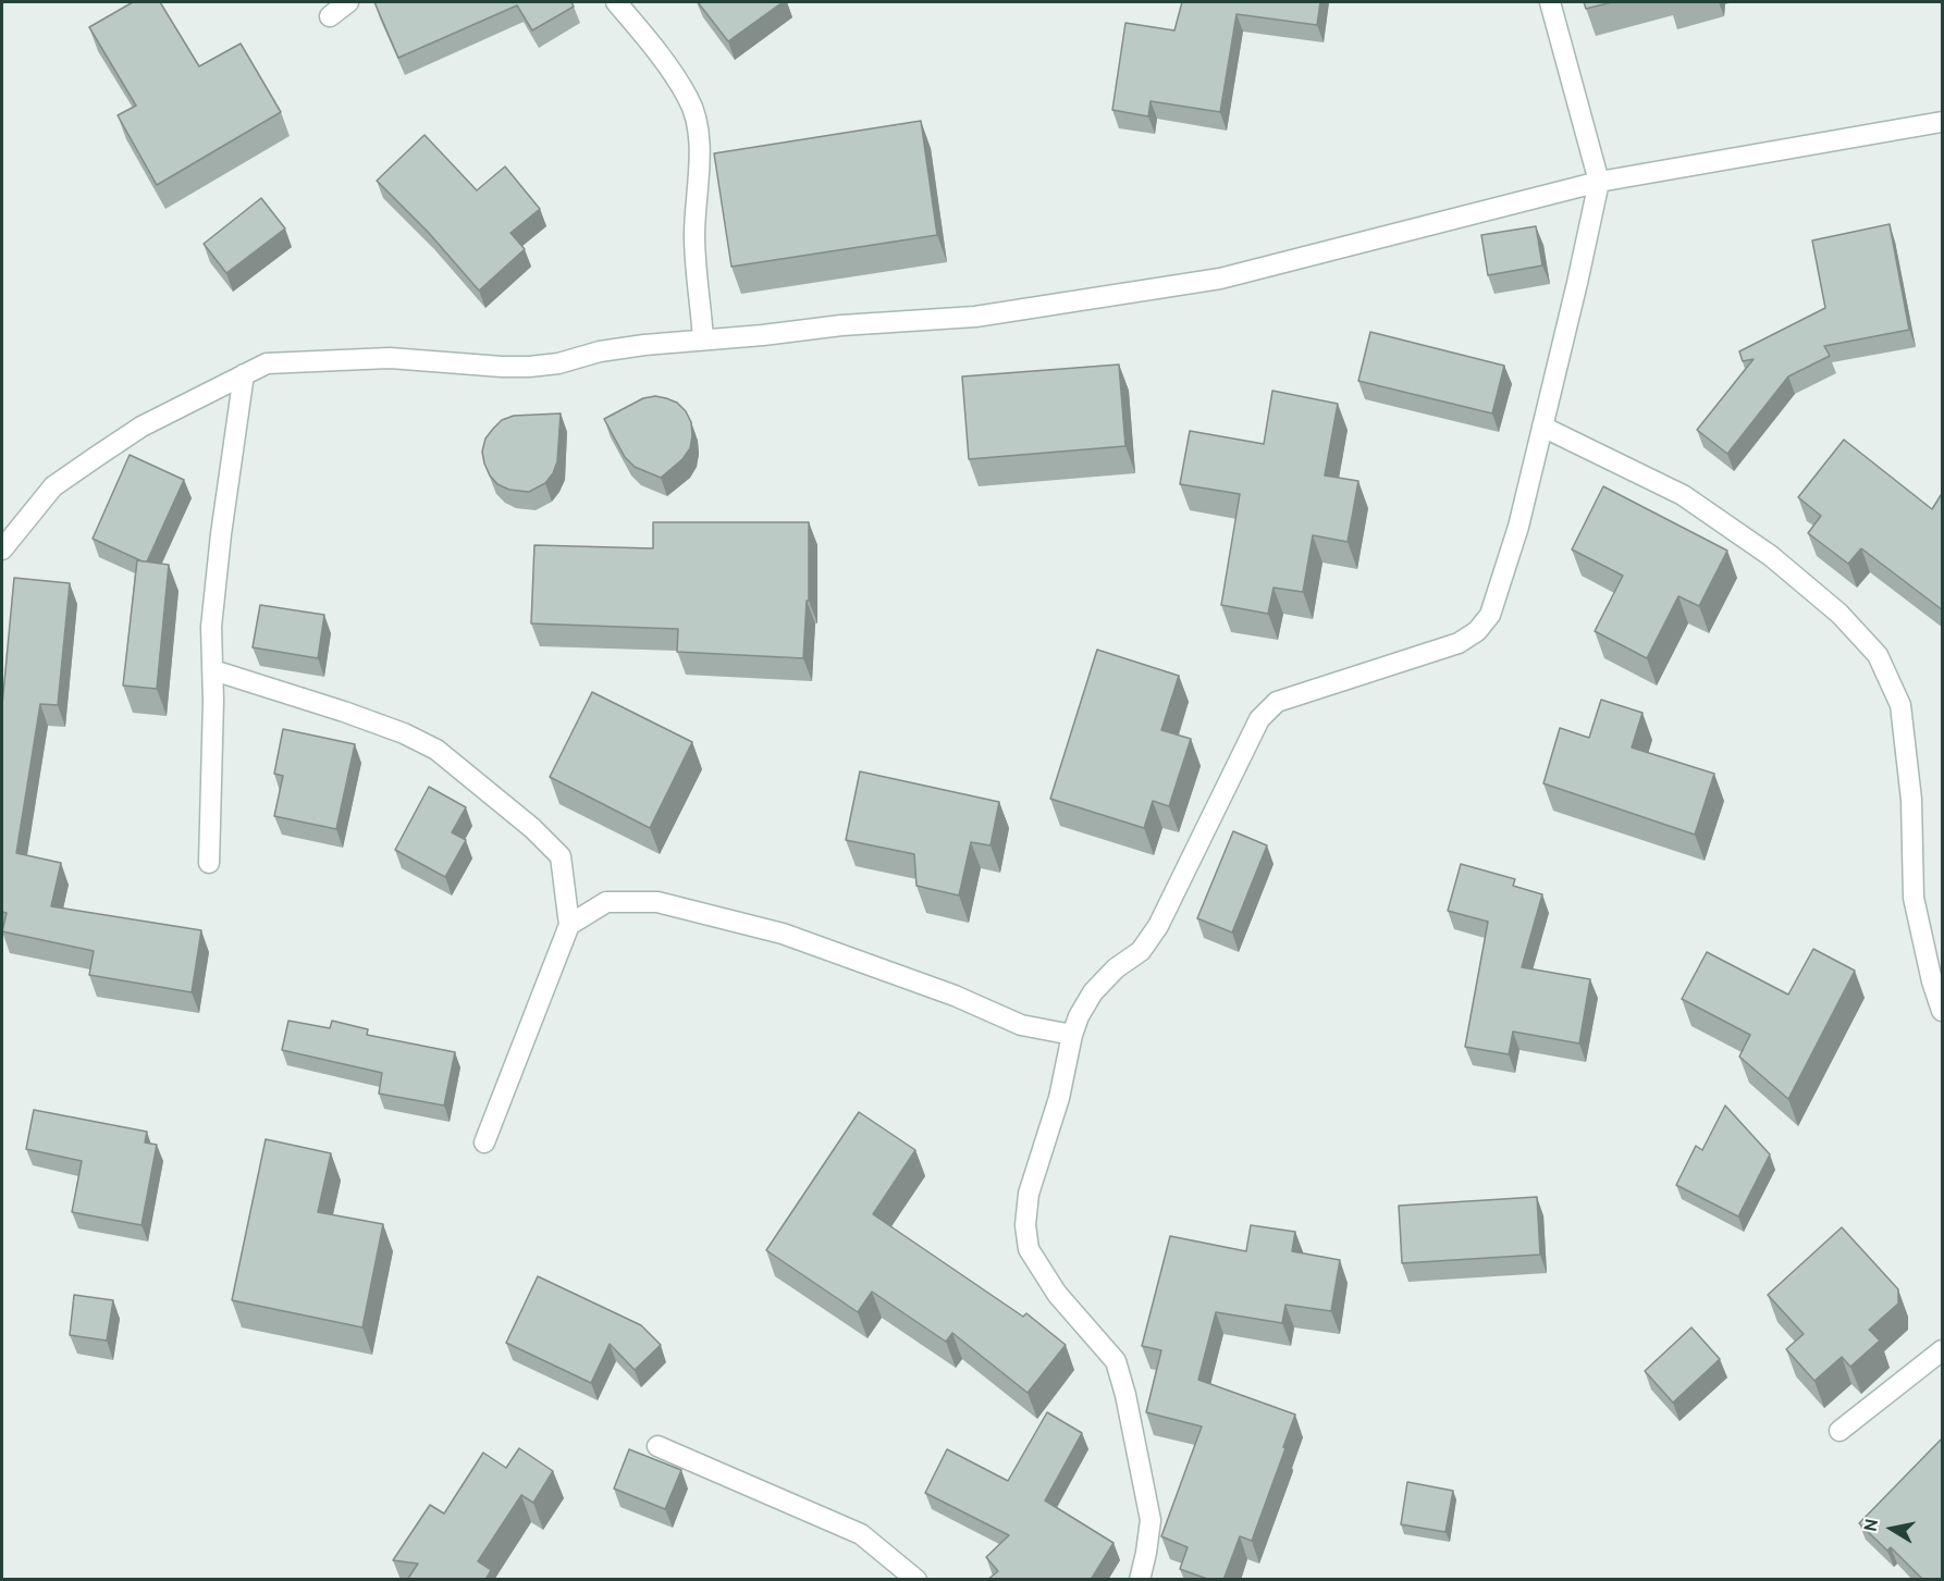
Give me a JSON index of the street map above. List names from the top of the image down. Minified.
{"north":"left"}
